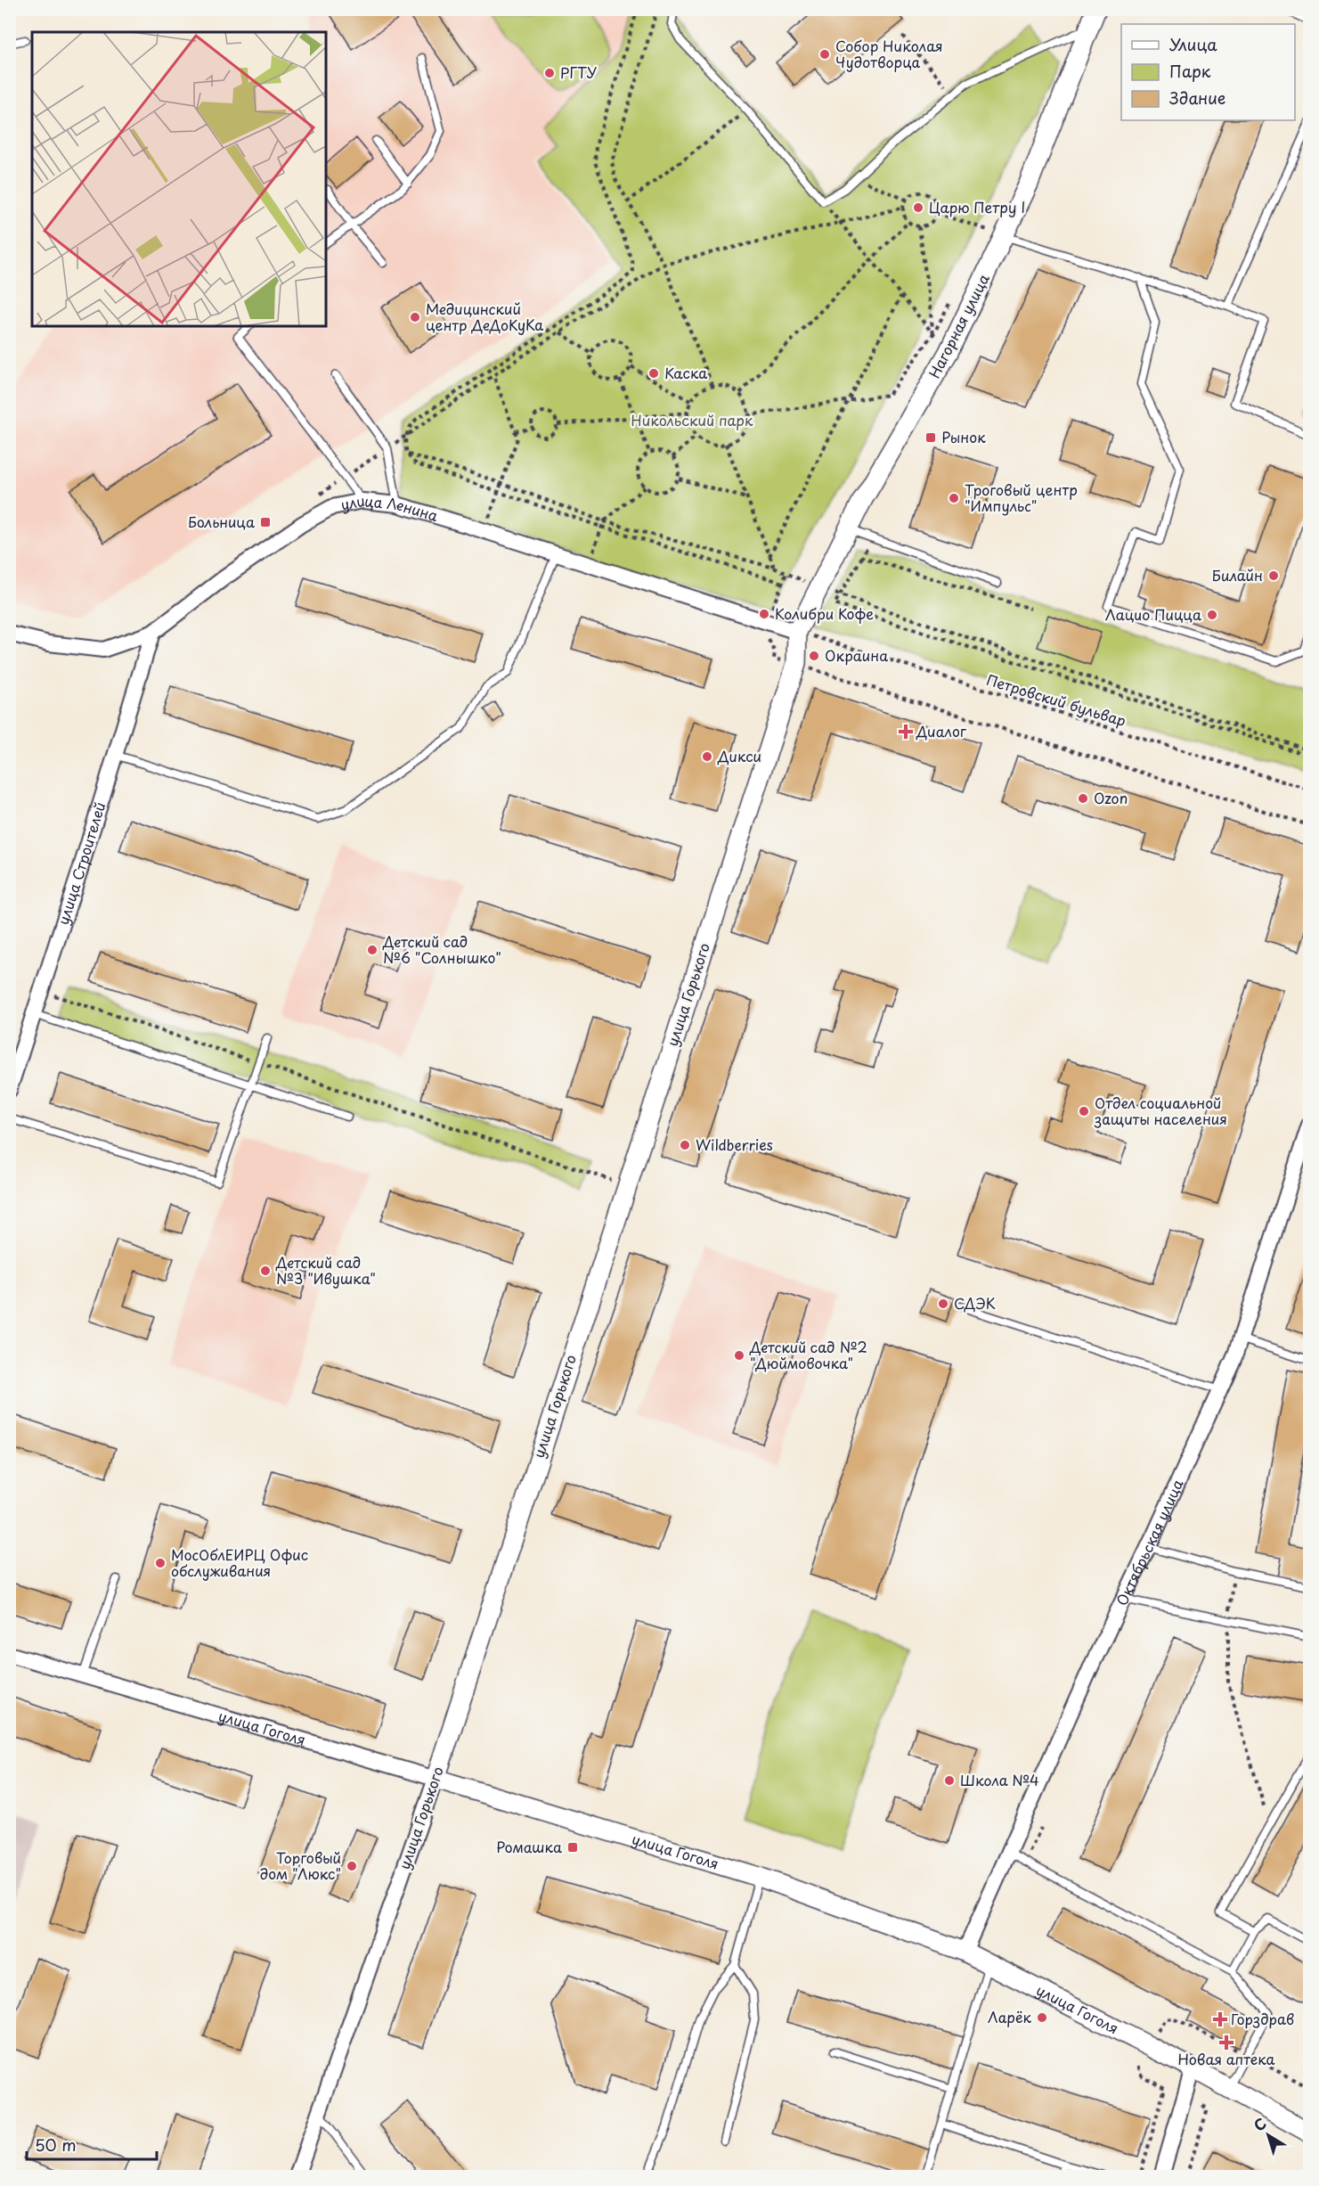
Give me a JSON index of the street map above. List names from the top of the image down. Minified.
{"streets":{"street":["Нагорная улица","улица Ленина","улица Строителей","улица Горького","Октябрьская улица","улица Гоголя"],"path":["Петровский бульвар"]},"crossings":[["Нагорная улица","улица Ленина"],["Нагорная улица","Петровский бульвар"],["Нагорная улица","улица Горького"],["улица Ленина","Петровский бульвар"],["улица Ленина","улица Строителей"],["улица Ленина","улица Горького"],["Петровский бульвар","улица Горького"],["улица Горького","улица Гоголя"],["Октябрьская улица","улица Гоголя"]],"parks":["Никольский парк"],"places":{"other":["Собор Николая Чудотворца","РГТУ","Царю Петру I","Медицинский центр ДеДоКуКа","Каска","Троговый центр \"Импульс\"","Билайн","Колибри Кофе","Лацио Пицца","Окраина","Дикси","Ozon","Детский сад №6 \"Солнышко\"","Отдел социальной защиты населения","Wildberries","Детский сад №3 \"Ивушка\"","СДЭК","Детский сад №2 \"Дюймовочка\"","МосОблЕИРЦ Офис обслуживания","Школа №4","Торговый дом \"Люкс\"","Ларёк"],"transit":["Рынок","Больница","Ромашка"],"health":["Диалог","Горздрав","Новая аптека"]},"legend":["Улица","Парк","Здание"],"scale_bar":"50 m","north":"top left"}
